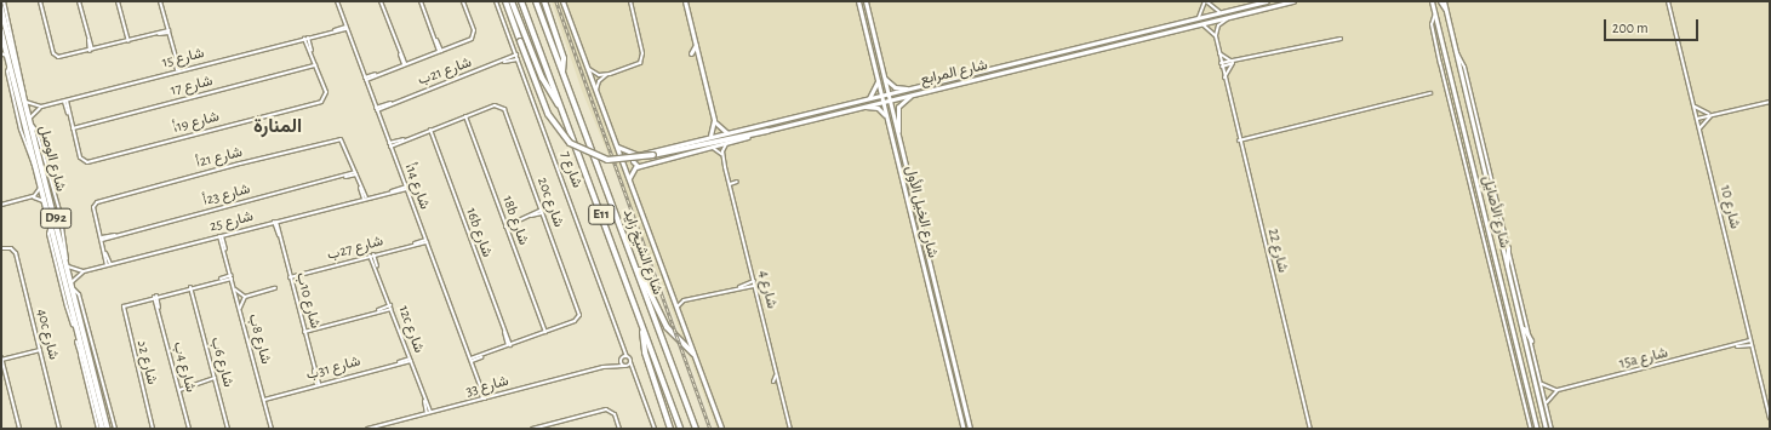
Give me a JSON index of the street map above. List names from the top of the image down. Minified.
{"streets":{"highway":["E11","شارع الشيخ زايد"],"main road":["شارع المرابع","شارع الوصل","شارع الخيل الأول","شارع الأصايل","D92"],"street":["شارع 15","شارع 21ب","شارع 17","شارع 19أ","شارع 21أ","شارع 7","شارع 14أ","شارع 23أ","20c شارع","شارع 10","18b شارع","شارع 25","16b شارع","شارع 27ب","شارع 22","شارع 4","شارع 10ب","12c شارع","40c شارع","شارع 8ب","15a شارع","شارع 2د","شارع 6ب","شارع 4ب","شارع 31ب","شارع 33"]},"crossings":[["شارع 15","شارع الوصل"],["شارع 15","شارع 14أ"],["شارع 21ب","شارع 7"],["شارع 21ب","شارع 14أ"],["شارع المرابع","شارع الخيل الأول"],["شارع 17","شارع 19أ"],["شارع 21أ","شارع 23أ"],["شارع 7","شارع 33"],["شارع 14أ","شارع 25"],["شارع 14أ","شارع 27ب"],["شارع 14أ","شارع 33"],["20c شارع","18b شارع"],["شارع 10","15a شارع"],["شارع 25","شارع 10ب"],["شارع 25","شارع 8ب"],["شارع 27ب","شارع 10ب"],["شارع 27ب","12c شارع"],["شارع 10ب","شارع 31ب"],["12c شارع","شارع 31ب"],["12c شارع","شارع 33"],["شارع 8ب","شارع 31ب"],["شارع 2د","شارع 4ب"]],"districts":["المنارة"],"scale_bar":"200 m"}
